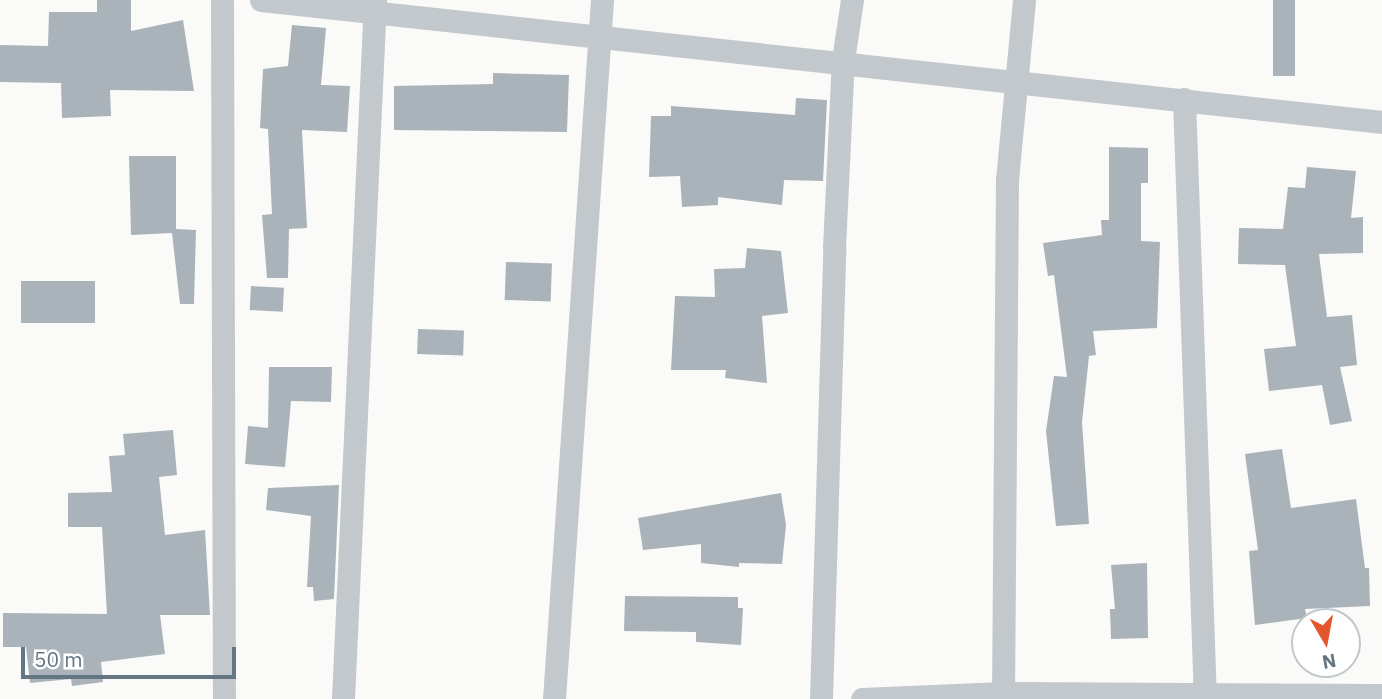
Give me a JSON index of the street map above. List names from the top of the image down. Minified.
{"scale_bar":"50 m","north":"bottom"}
